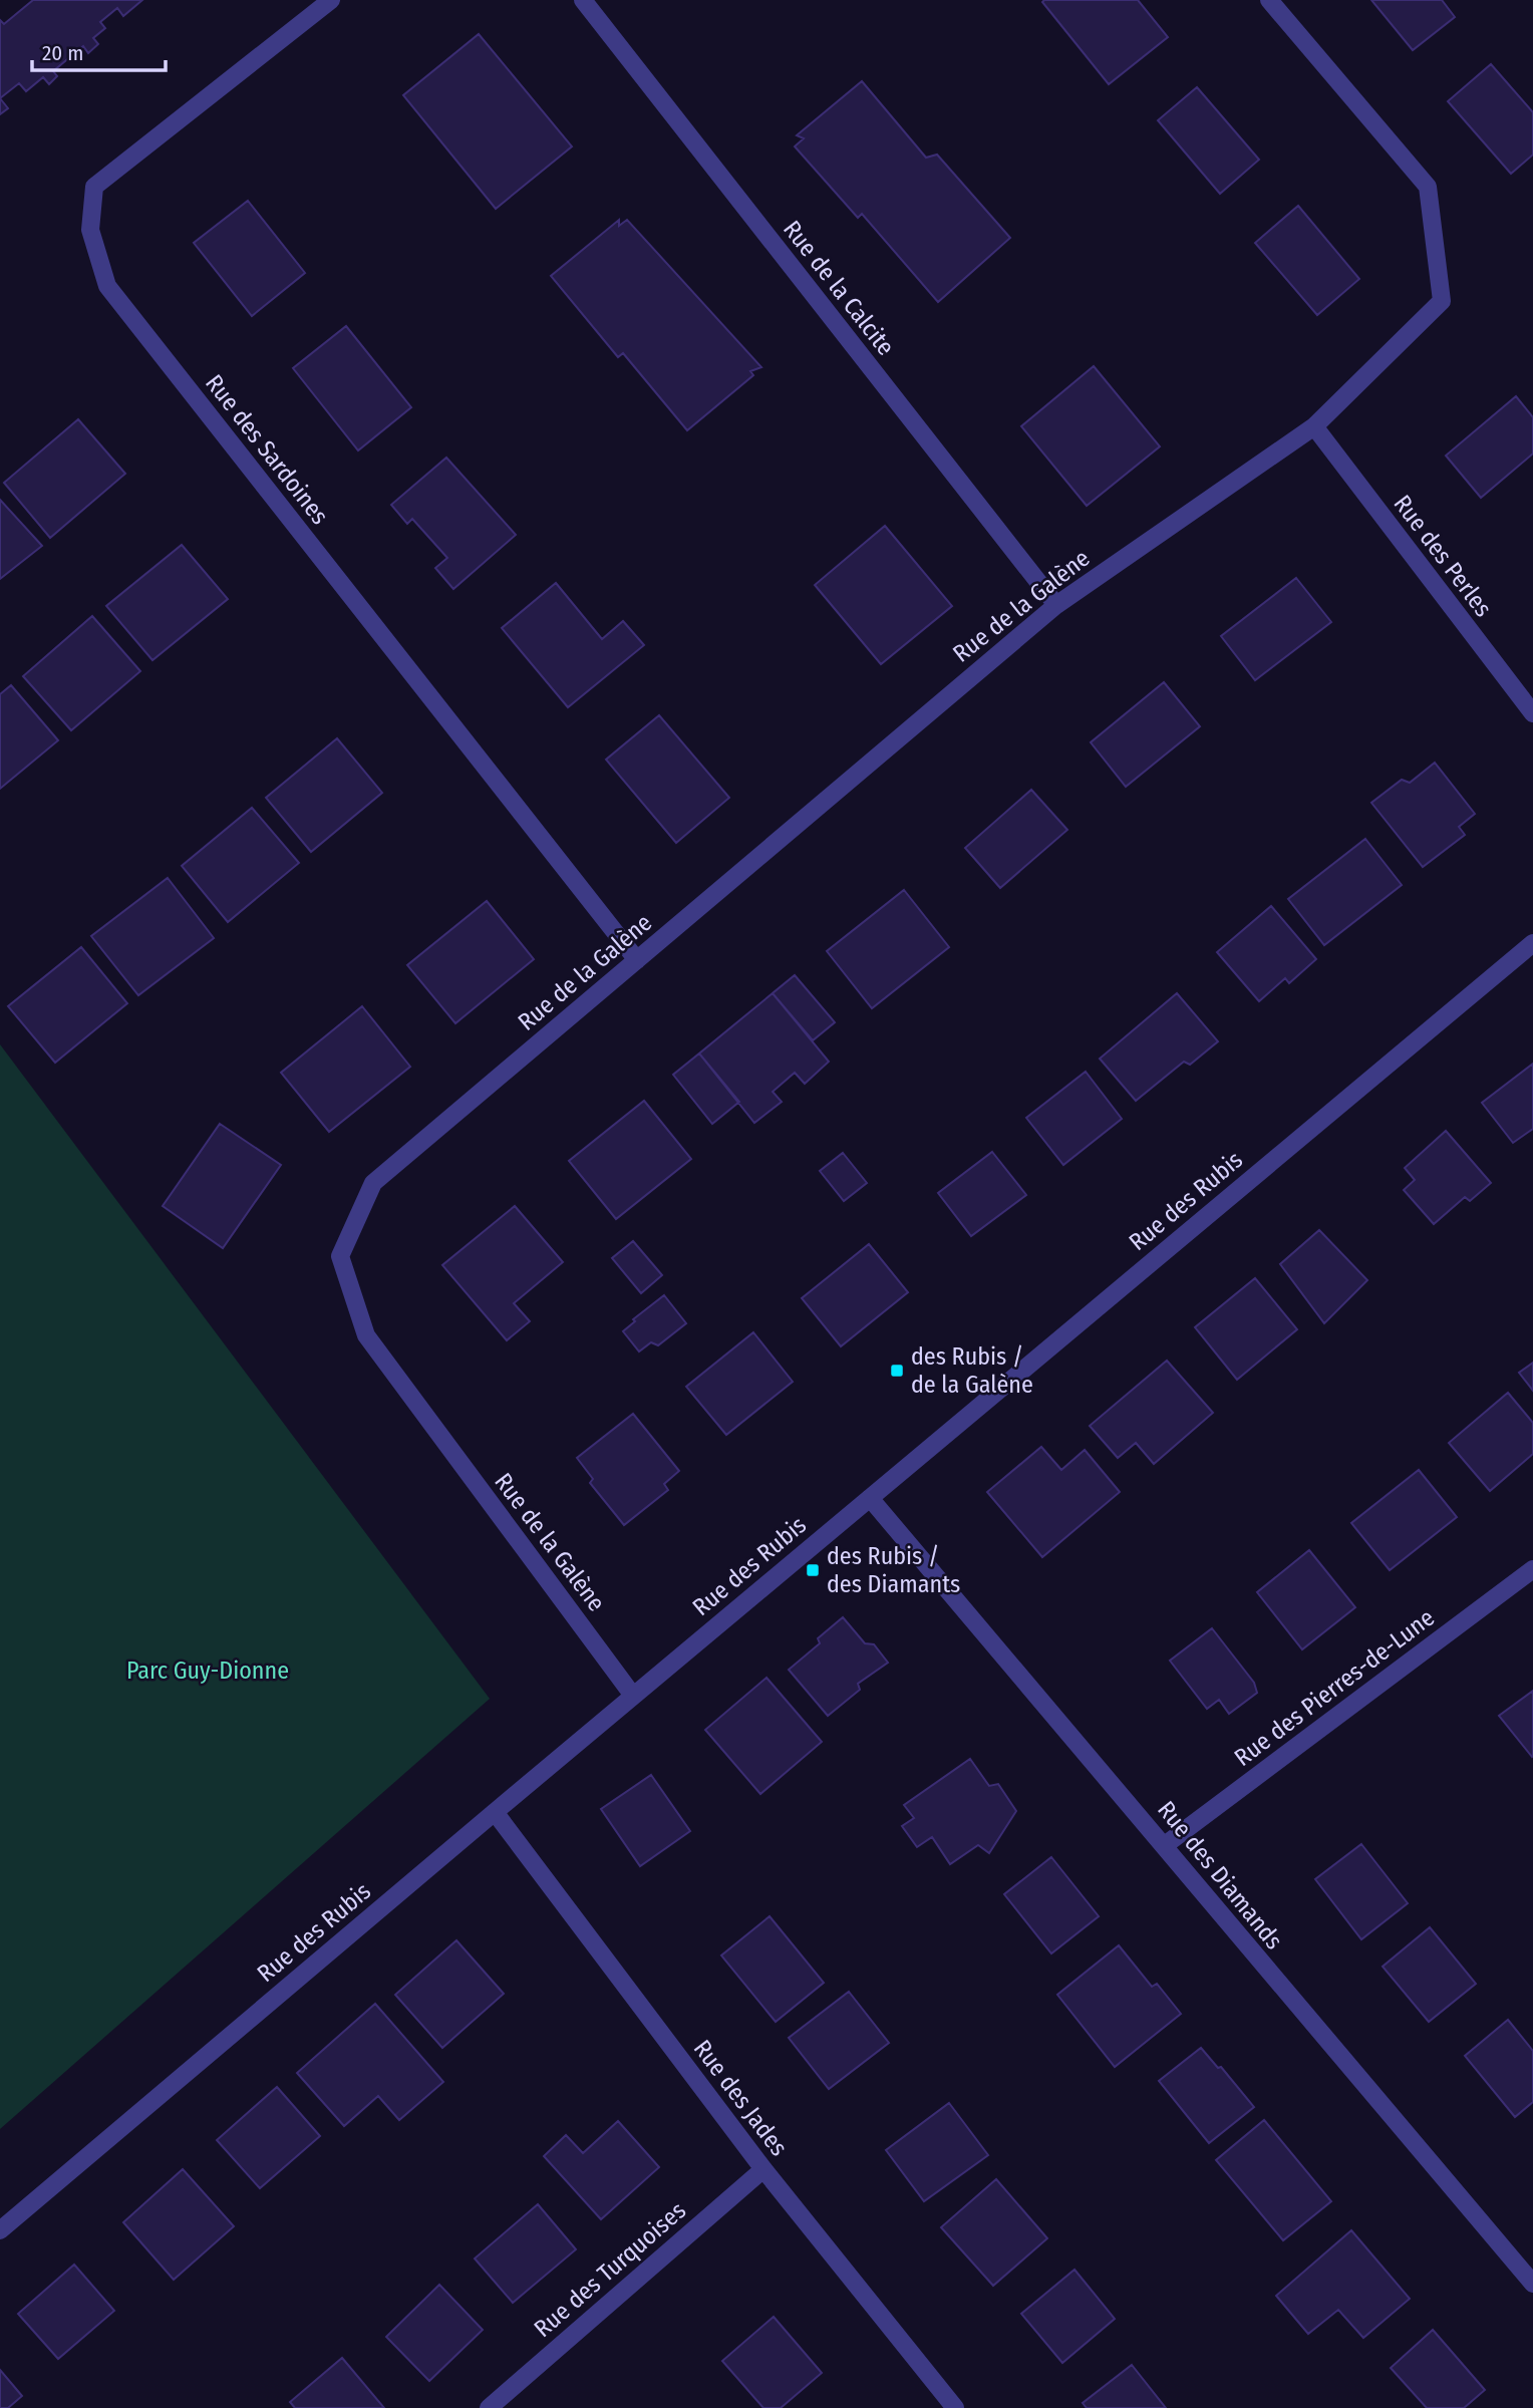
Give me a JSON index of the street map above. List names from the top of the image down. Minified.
{"streets":{"street":["Rue de la Calcite","Rue des Sardoines","Rue des Perles","Rue de la Galène","Rue des Rubis","Rue des Pierres-de-Lune","Rue des Diamands","Rue des Jades","Rue des Turquoises"]},"crossings":[["Rue de la Calcite","Rue de la Galène"],["Rue des Sardoines","Rue de la Galène"],["Rue des Perles","Rue de la Galène"],["Rue de la Galène","Rue des Rubis"],["Rue des Rubis","Rue des Diamands"],["Rue des Rubis","Rue des Jades"],["Rue des Pierres-de-Lune","Rue des Diamands"],["Rue des Jades","Rue des Turquoises"]],"parks":["Parc Guy-Dionne"],"places":{"transit":["des Rubis / de la Galène","des Rubis / des Diamants"]},"scale_bar":"20 m"}
